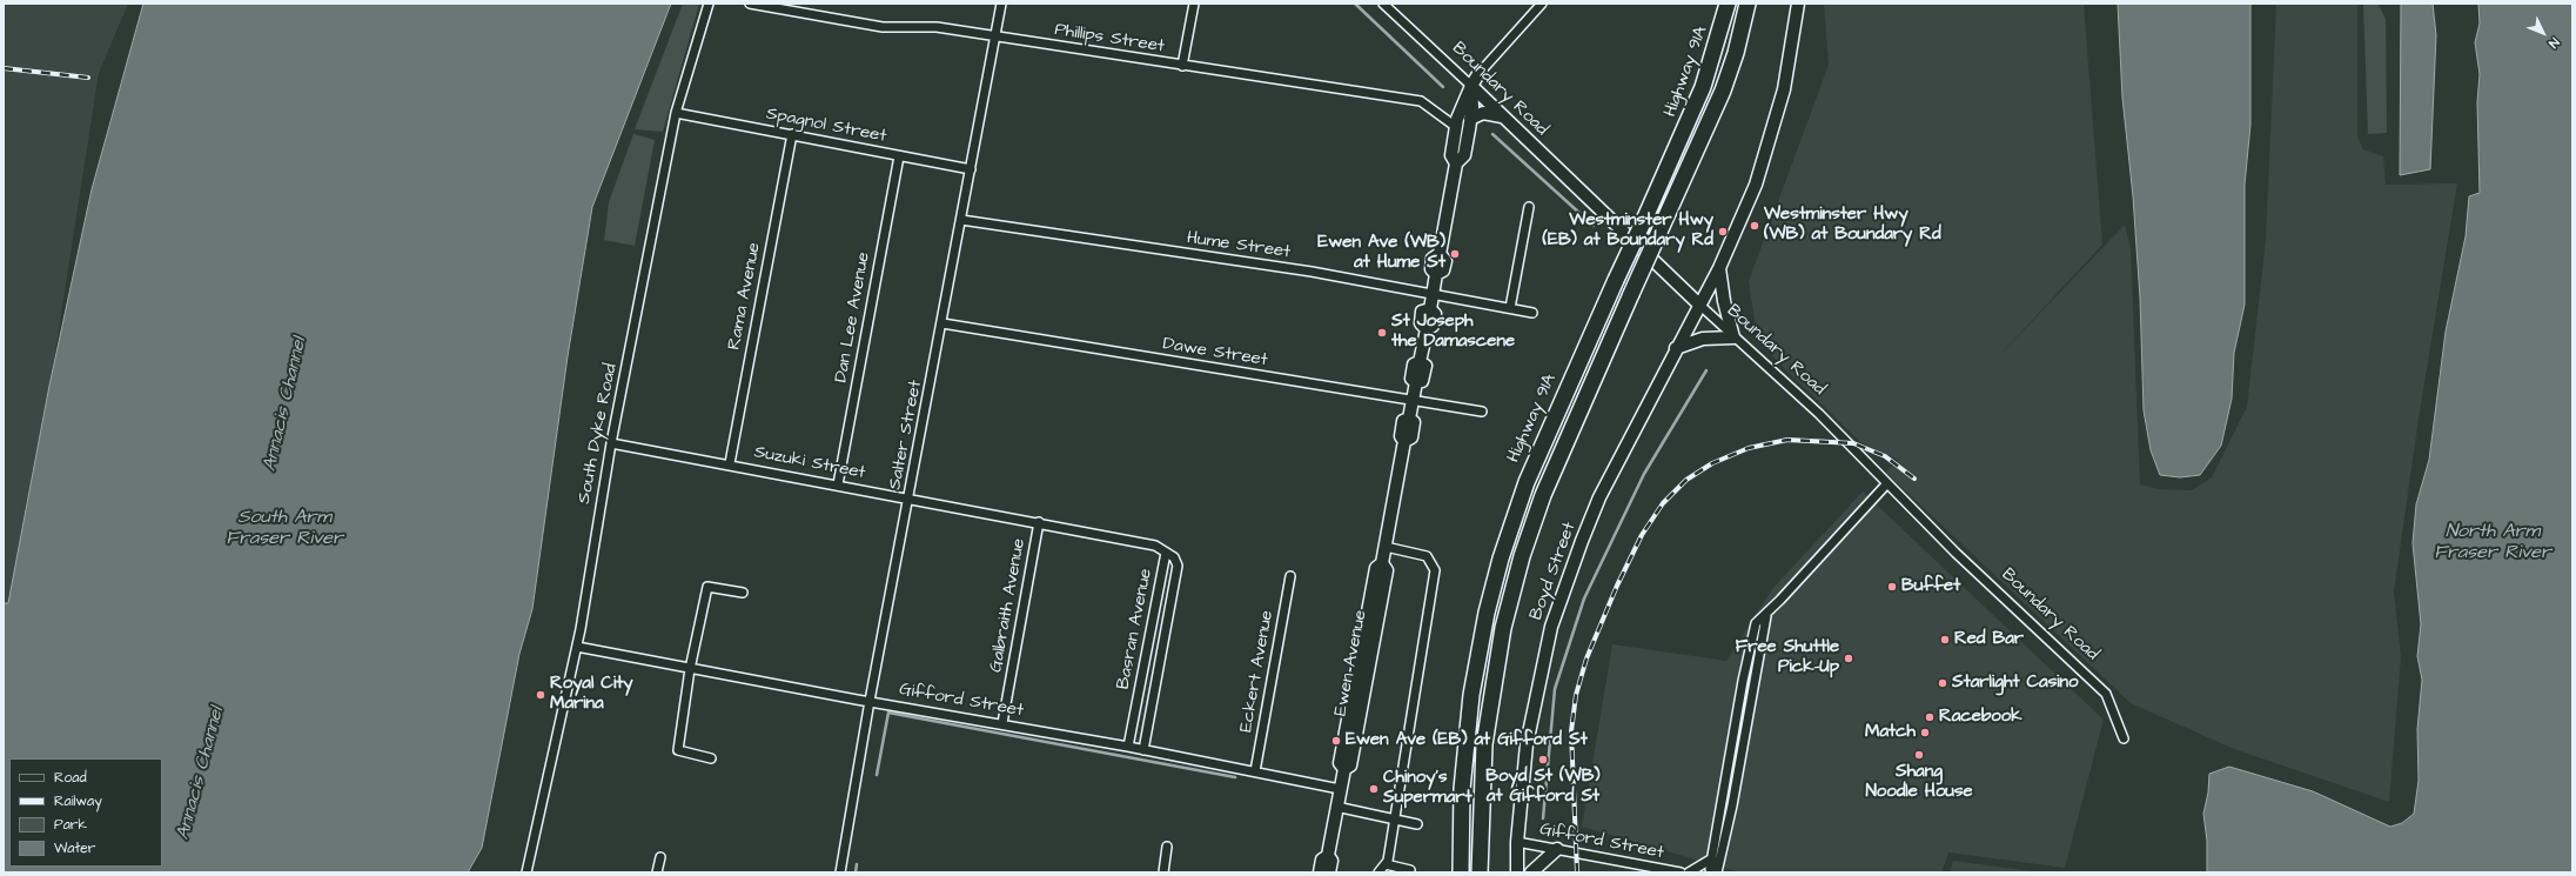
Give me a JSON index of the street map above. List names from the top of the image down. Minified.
{"streets":{"highway":["Highway 91A"],"street":["Phillips Street","Boundary Road","Spagnol Street","Hume Street","Rama Avenue","Dan Lee Avenue","Dawe Street","South Dyke Road","Salter Street","Suzuki Street","Boyd Street","Galbraith Avenue","Basran Avenue","Ewen Avenue","Eckert Avenue","Gifford Street"]},"crossings":[["Phillips Street","Salter Street"],["Phillips Street","Ewen Avenue"],["Boundary Road","Boyd Street"],["Boundary Road","Ewen Avenue"],["Spagnol Street","Rama Avenue"],["Spagnol Street","Dan Lee Avenue"],["Spagnol Street","South Dyke Road"],["Spagnol Street","Salter Street"],["Hume Street","Salter Street"],["Hume Street","Ewen Avenue"],["Rama Avenue","Suzuki Street"],["Dan Lee Avenue","Suzuki Street"],["Dawe Street","Salter Street"],["Dawe Street","Ewen Avenue"],["South Dyke Road","Suzuki Street"],["South Dyke Road","Gifford Street"],["Salter Street","Suzuki Street"],["Salter Street","Gifford Street"],["Suzuki Street","Galbraith Avenue"],["Suzuki Street","Basran Avenue"],["Boyd Street","Gifford Street"],["Galbraith Avenue","Gifford Street"],["Basran Avenue","Gifford Street"],["Ewen Avenue","Gifford Street"],["Eckert Avenue","Gifford Street"]],"water":["Annacis Channel","South Arm Fraser River","North Arm Fraser River"],"places":["Westminster Hwy (WB) at Boundary Rd","Westminster Hwy (EB) at Boundary Rd","Ewen Ave (WB) at Hume St","St Joseph the Damascene","Buffet","Red Bar","Free Shuttle Pick-Up","Starlight Casino","Royal City Marina","Racebook","Match","Ewen Ave (EB) at Gifford St","Shang Noodle House","Boyd St (WB) at Gifford St","Chinoy's Supermart"],"legend":["Road","Railway","Park","Water"],"north":"bottom right"}
